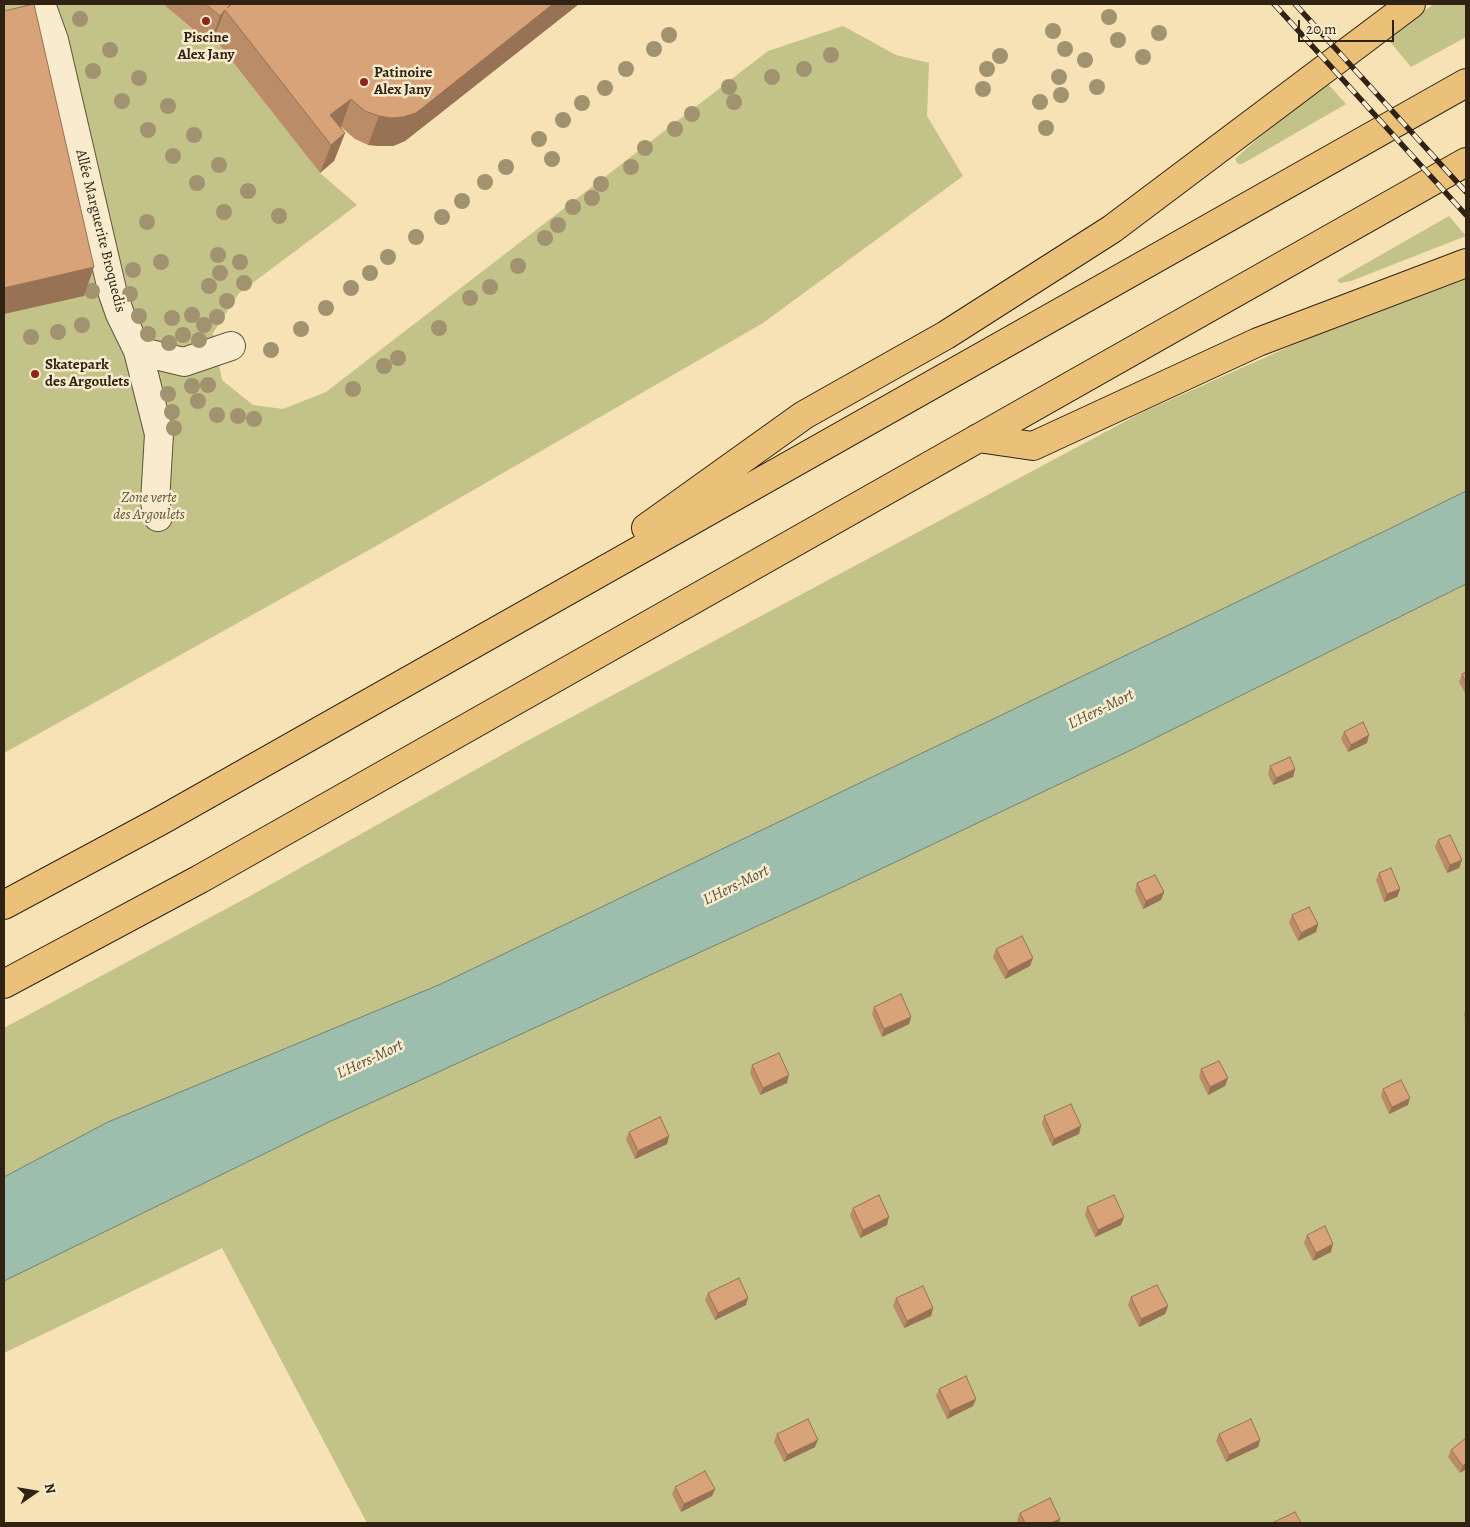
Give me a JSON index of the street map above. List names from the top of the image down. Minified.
{"streets":{"lane":["Allée Marguerite Broquedis"]},"water":["L'Hers-Mort"],"parks":["Zone verte des Argoulets"],"places":["Piscine Alex Jany","Patinoire Alex Jany","Skatepark des Argoulets"],"scale_bar":"20 m","north":"right"}
